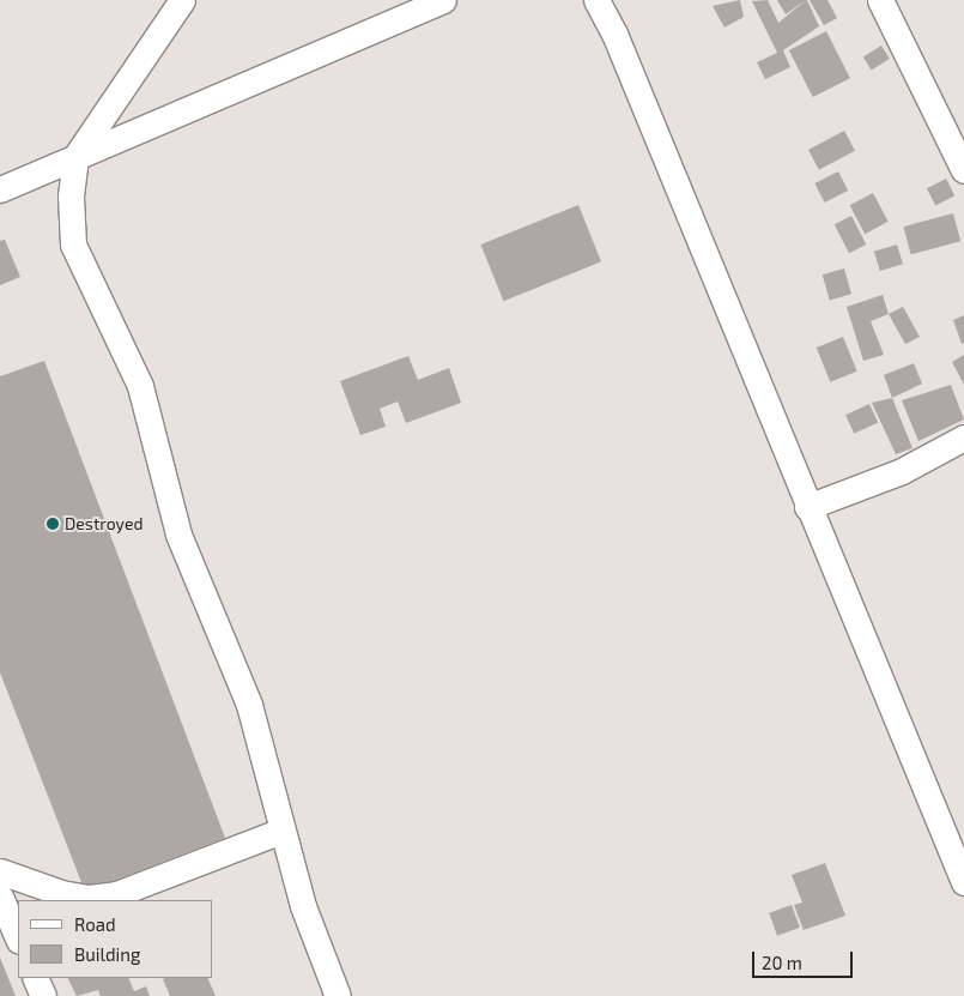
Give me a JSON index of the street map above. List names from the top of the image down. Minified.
{"places":["Destroyed"],"legend":["Road","Building"],"scale_bar":"20 m"}
